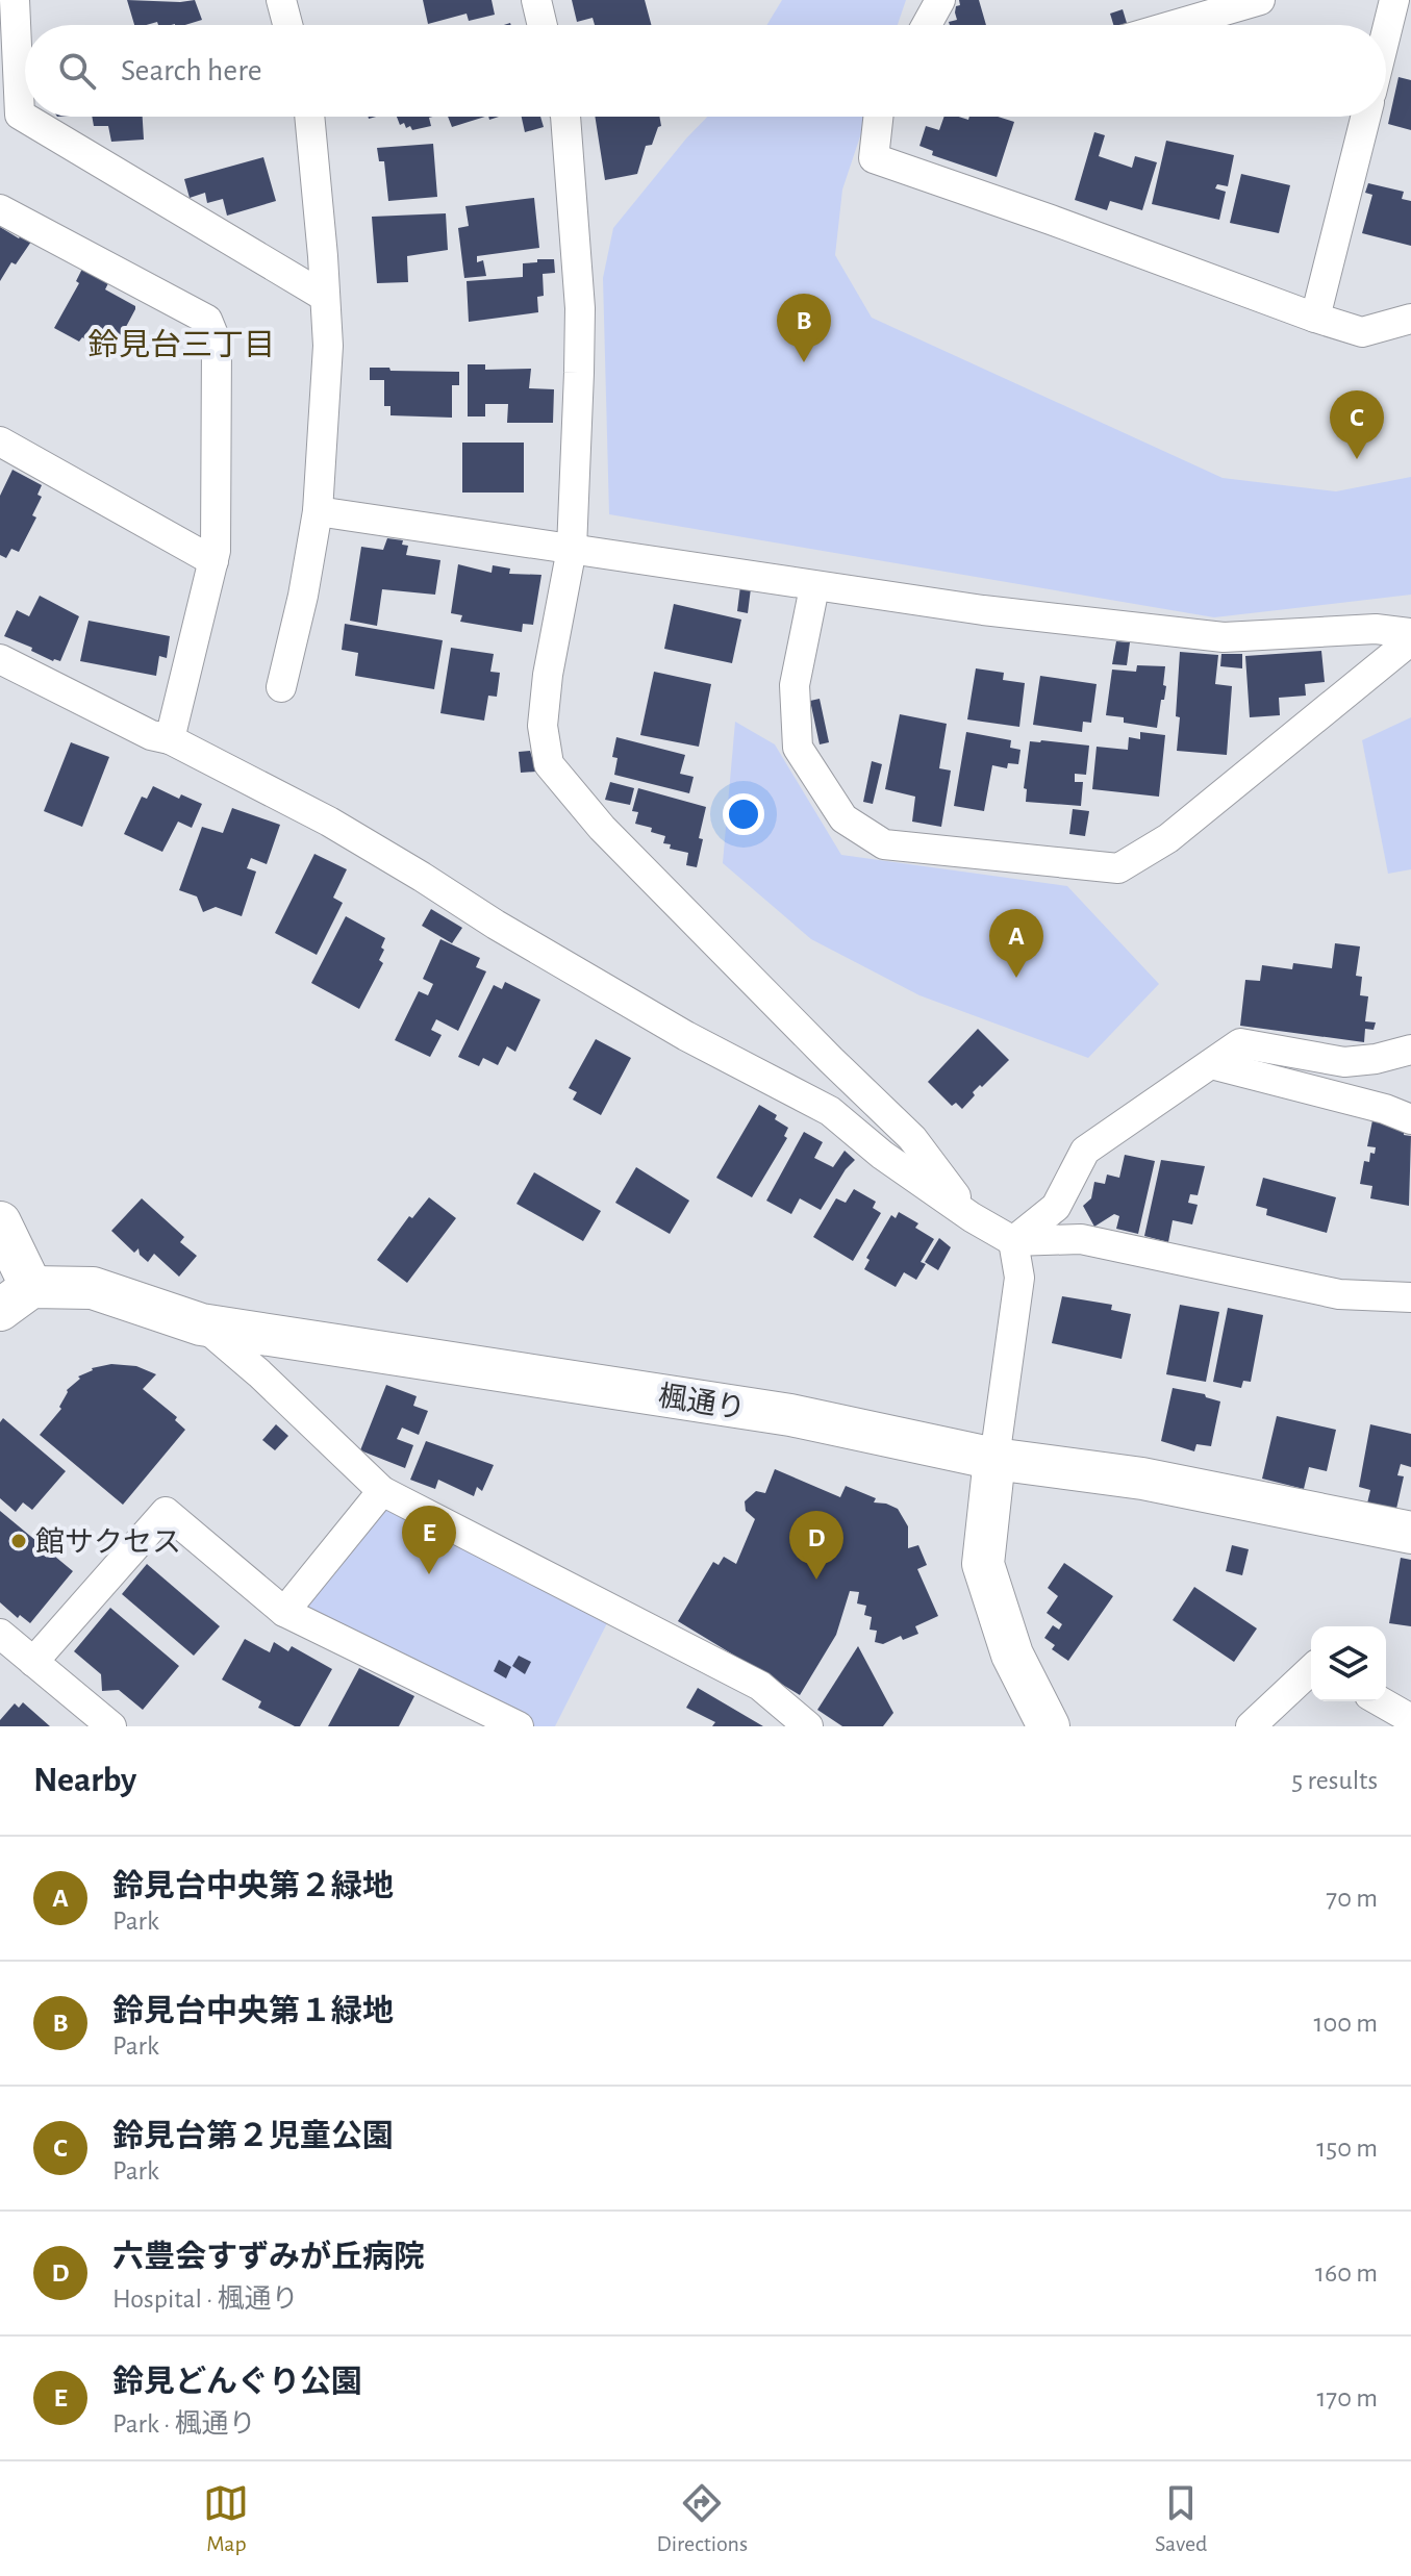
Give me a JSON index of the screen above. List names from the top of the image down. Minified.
{"streets":{"street":["楓通り"]},"districts":["鈴見台三丁目"],"places":["館サクセス"],"page":{"search":"Search here","pins":["B","C","A","E","D"],"heading":["Nearby","5 results"],"list":[{"mark":"A","name":"鈴見台中央第２緑地","note":"Park","value":"70 m"},{"mark":"B","name":"鈴見台中央第１緑地","note":"Park","value":"100 m"},{"mark":"C","name":"鈴見台第２児童公園","note":"Park","value":"150 m"},{"mark":"D","name":"六豊会すずみが丘病院","note":"Hospital · 楓通り","value":"160 m"},{"mark":"E","name":"鈴見どんぐり公園","note":"Park · 楓通り","value":"170 m"}],"nav":["Map","Directions","Saved"]}}
